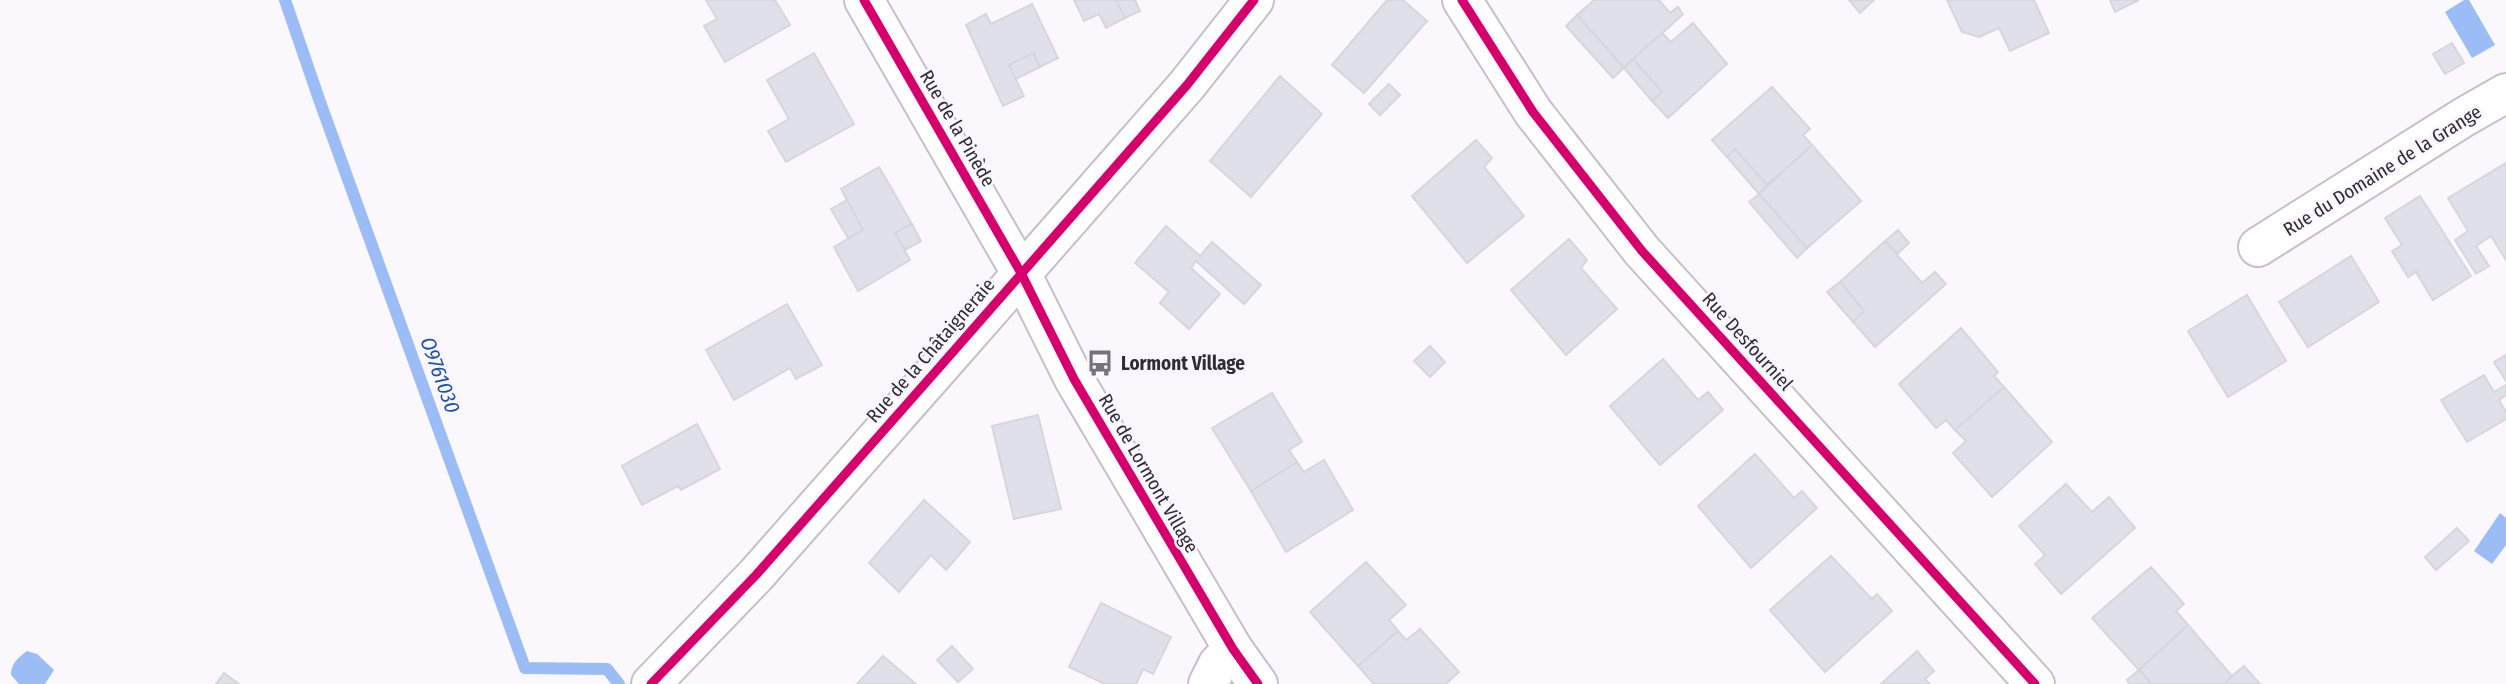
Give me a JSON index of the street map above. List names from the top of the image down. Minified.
{"streets":{"street":["Rue de la Pinède","Rue du Domaine de la Grange","Rue Desfourniel","Rue de la Châtaigneraie","Rue de Lormont Village"]},"crossings":[["Rue de la Pinède","Rue de la Châtaigneraie"],["Rue de la Pinède","Rue de Lormont Village"],["Rue de la Châtaigneraie","Rue de Lormont Village"]],"water":["O9761030"],"places":{"bus stop":["Lormont Village"]}}
